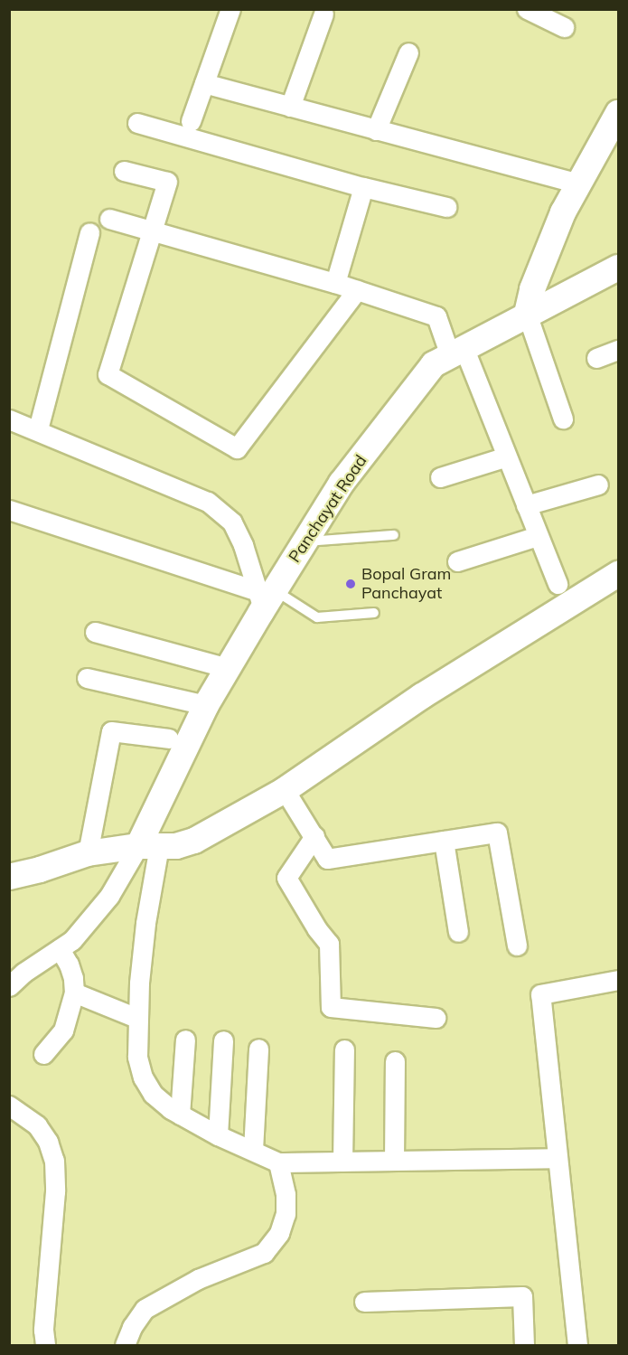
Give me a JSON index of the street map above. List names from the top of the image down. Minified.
{"streets":{"street":["Panchayat Road"]},"places":["Bopal Gram Panchayat"]}
